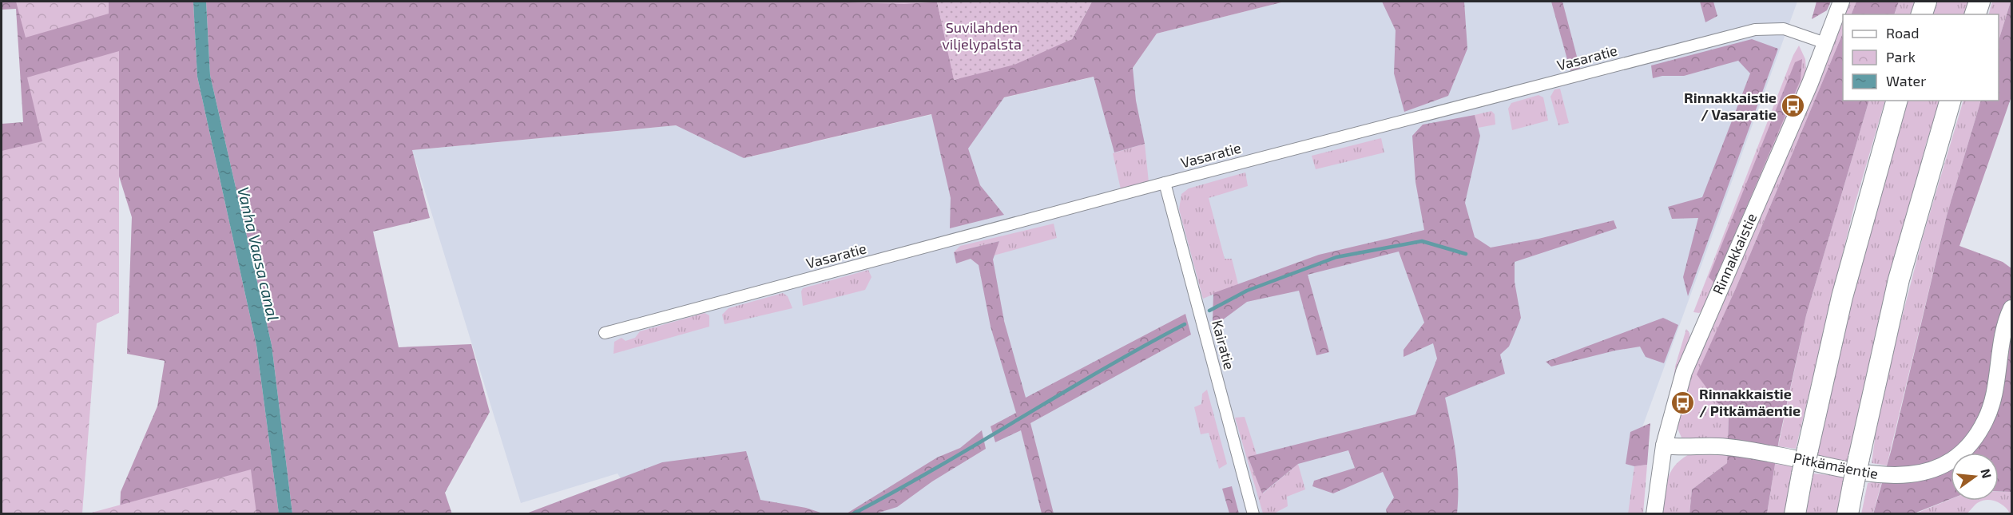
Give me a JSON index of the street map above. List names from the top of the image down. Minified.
{"streets":{"street":["Vasaratie","Rinnakkaistie","Kairatie","Pitkämäentie"]},"crossings":[["Vasaratie","Rinnakkaistie"],["Vasaratie","Kairatie"],["Rinnakkaistie","Pitkämäentie"]],"water":["Vanha Vaasa canal"],"parks":["Suvilahden viljelypalsta"],"places":{"bus stop":["Rinnakkaistie / Vasaratie","Rinnakkaistie / Pitkämäentie"]},"legend":["Road","Park","Water"],"north":"right"}
